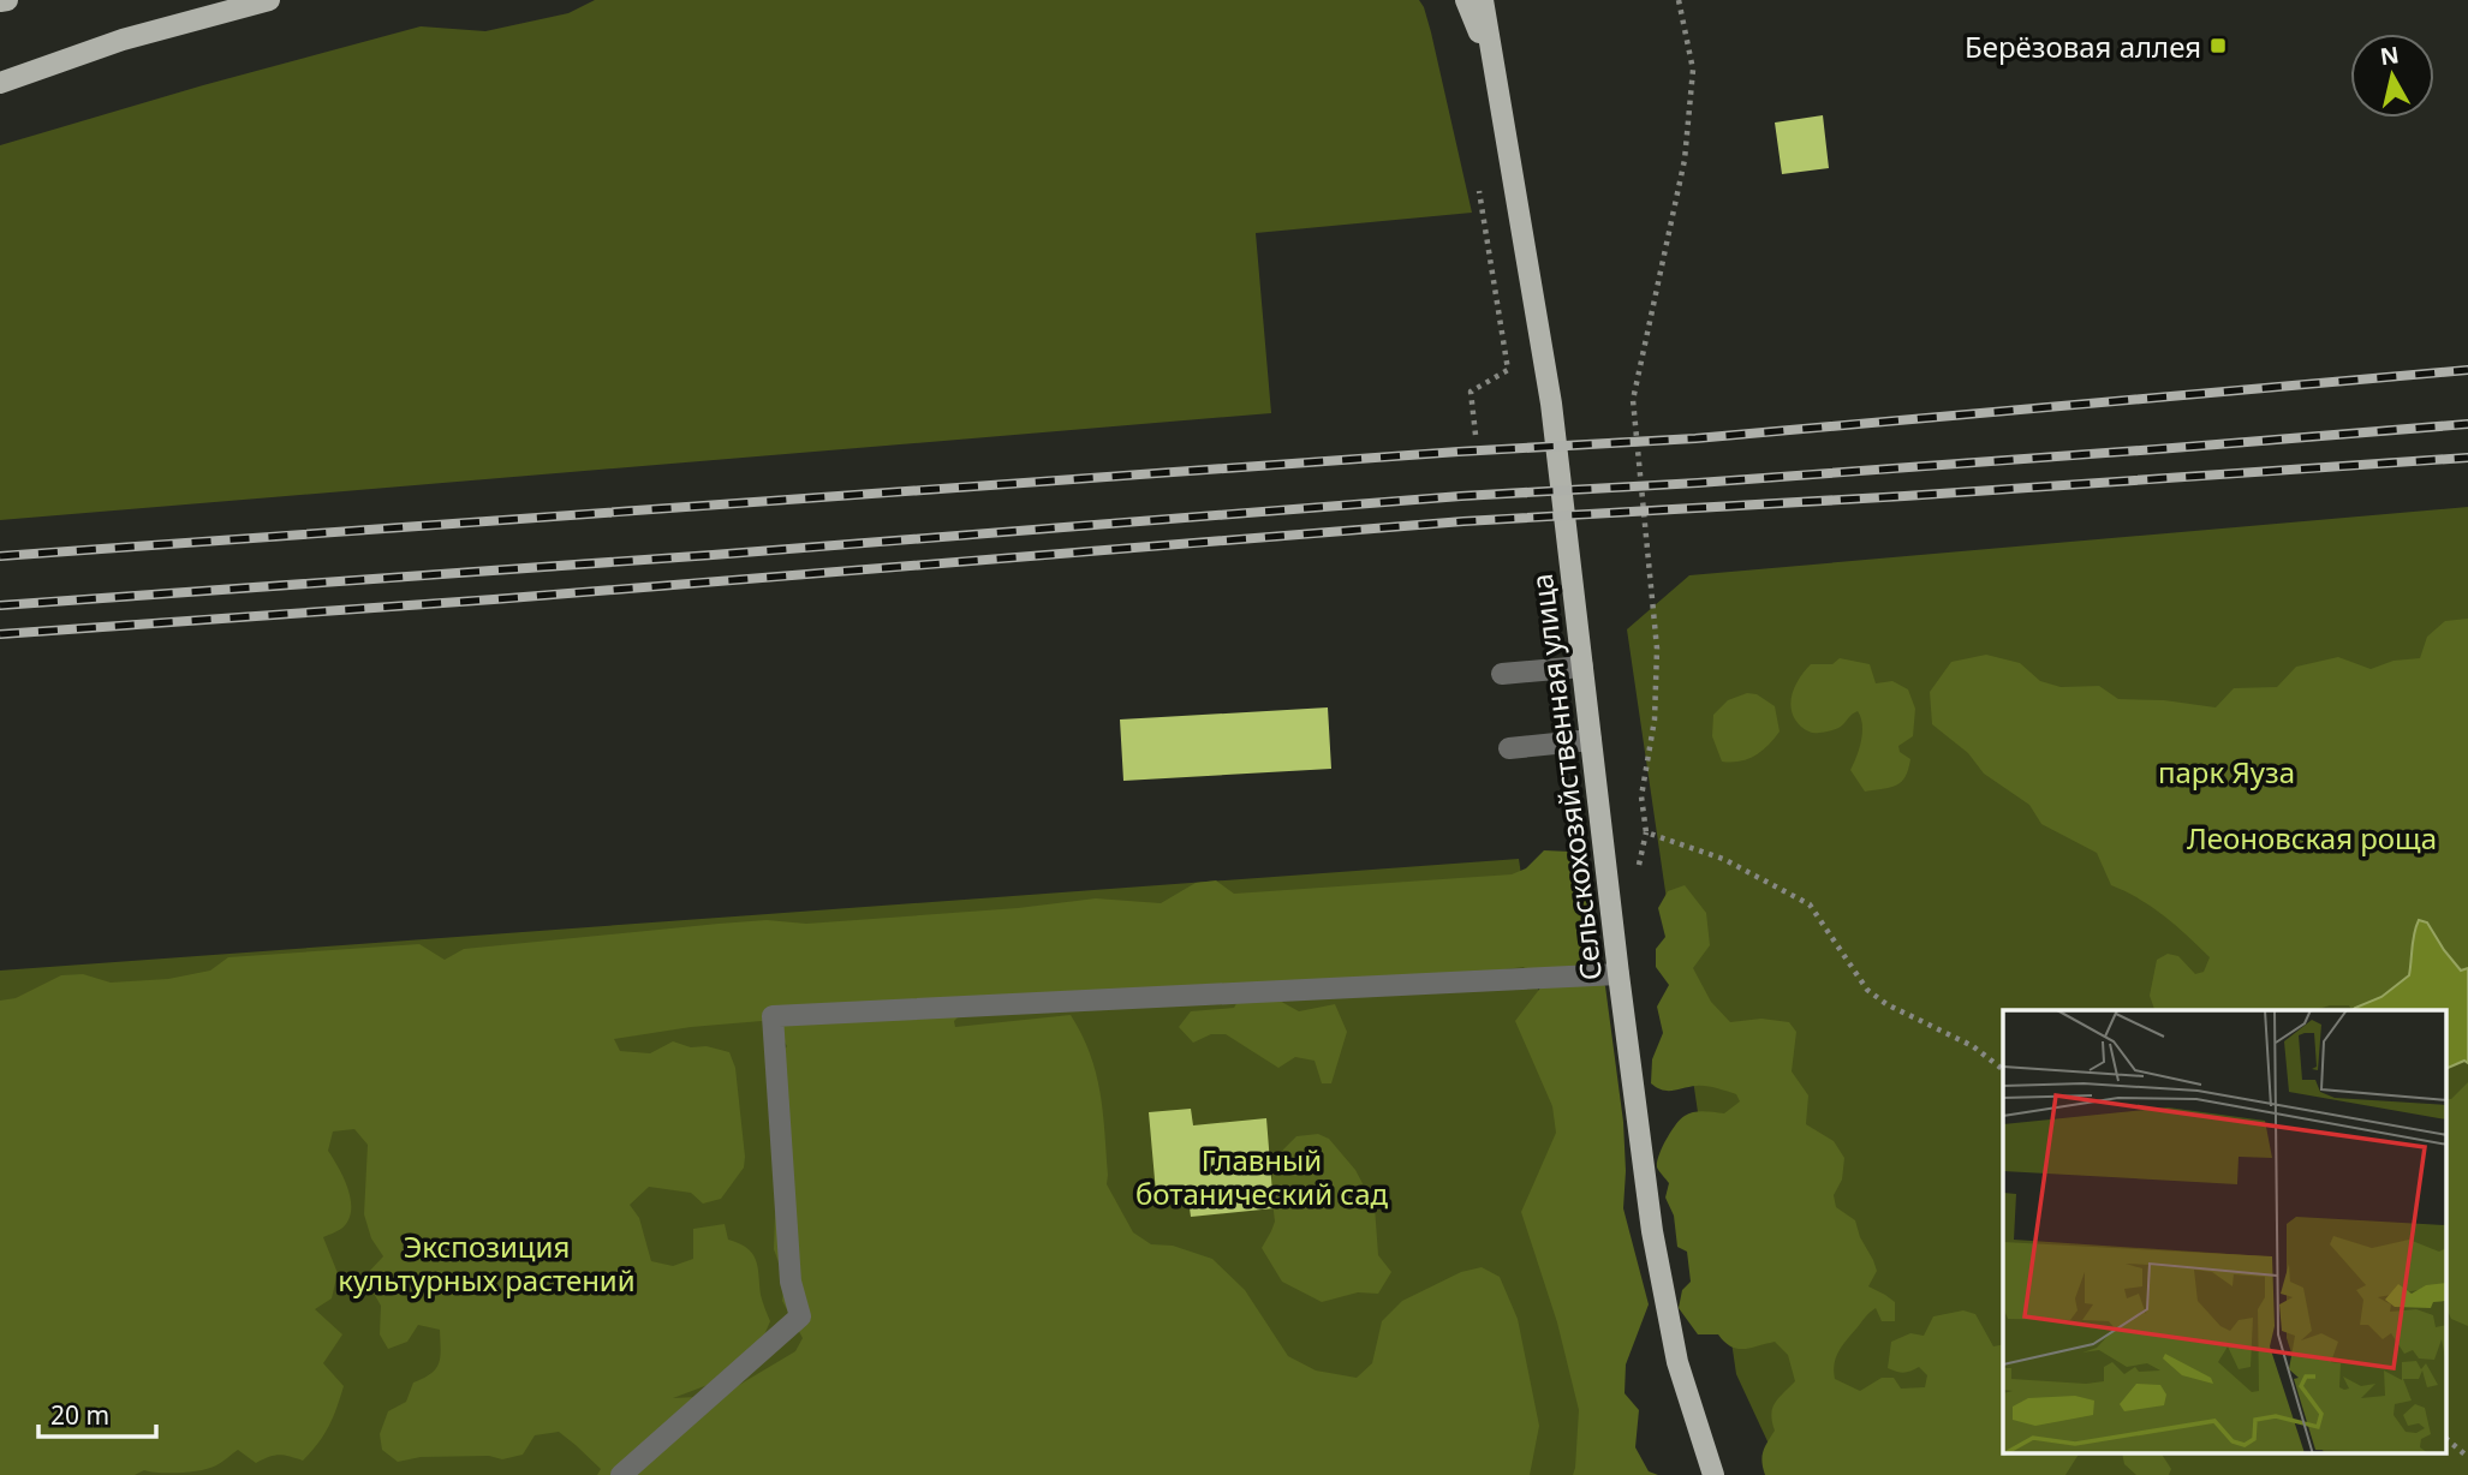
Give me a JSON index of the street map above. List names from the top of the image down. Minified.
{"streets":{"main road":["Сельскохозяйственная улица"]},"parks":["парк Яуза","Леоновская роща","Главный ботанический сад","Экспозиция культурных растений"],"places":{"transit":["Берёзовая аллея"]},"scale_bar":"20 m","north":"top"}
